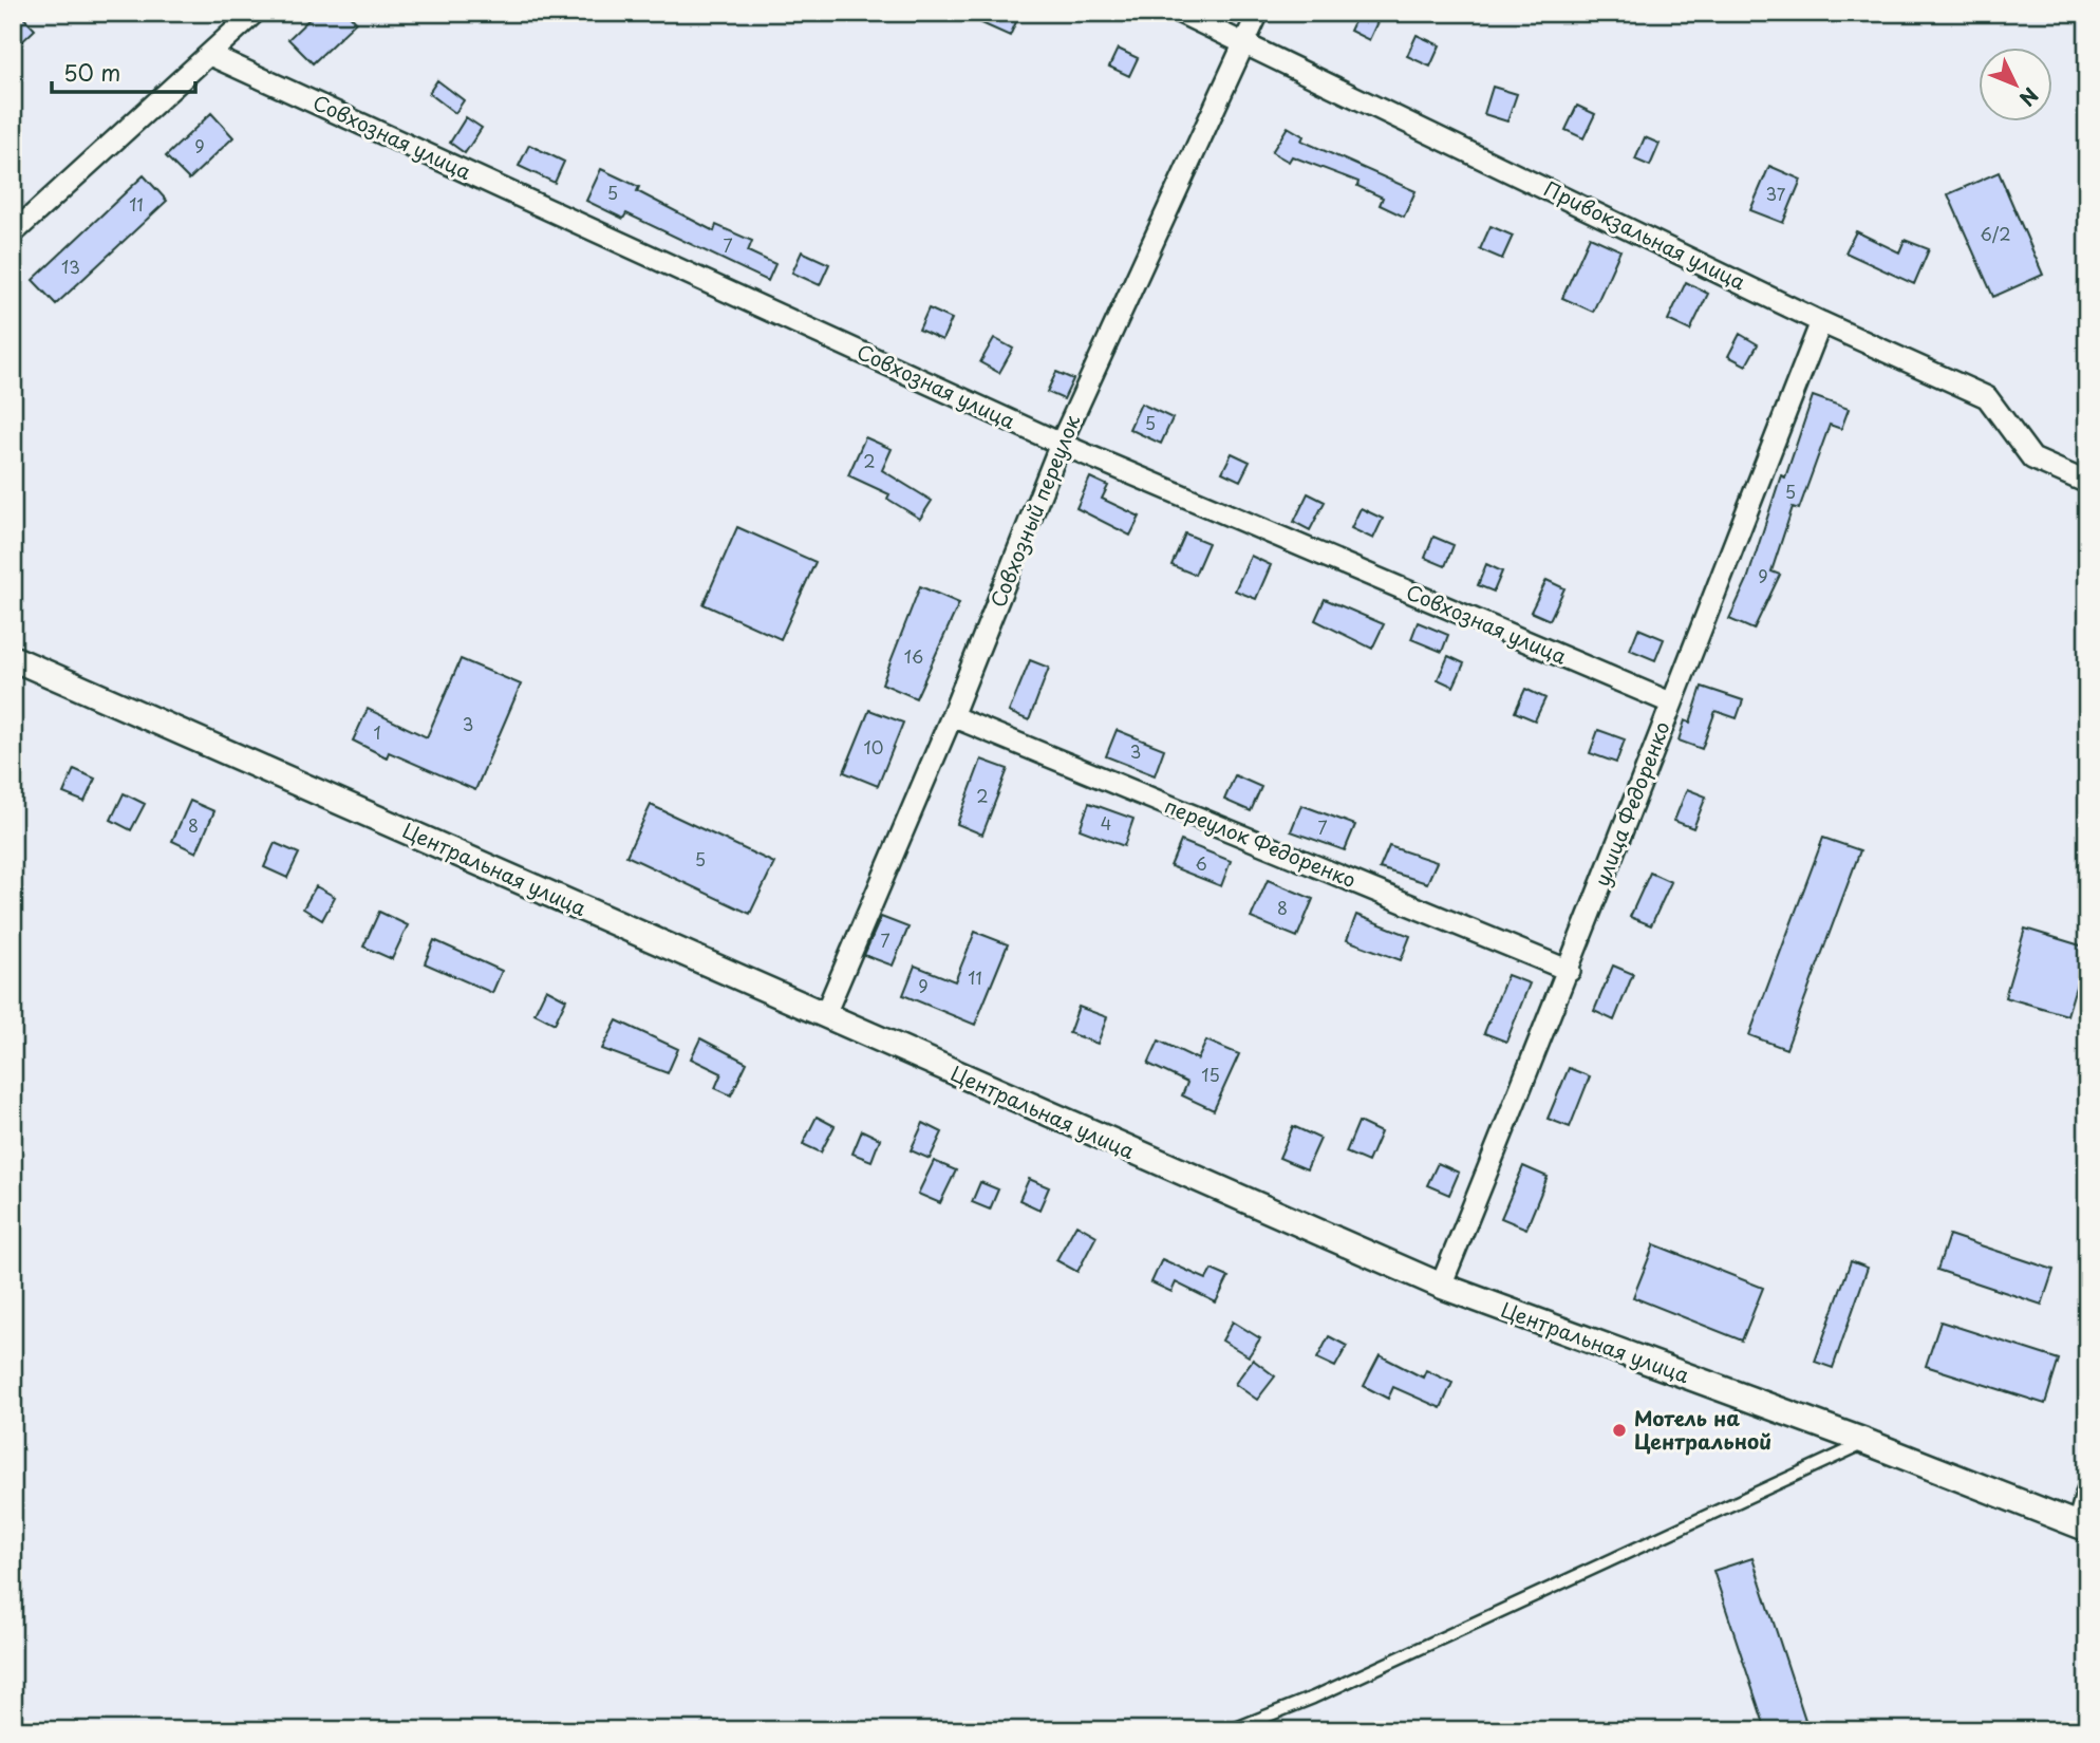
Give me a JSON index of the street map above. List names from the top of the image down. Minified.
{"streets":{"street":["Совхозная улица","Привокзальная улица","Совхозный переулок","улица Федоренко","переулок Федоренко","Центральная улица"]},"crossings":[["Совхозная улица","Совхозный переулок"],["Совхозная улица","улица Федоренко"],["Привокзальная улица","Совхозный переулок"],["Привокзальная улица","улица Федоренко"],["Совхозный переулок","переулок Федоренко"],["Совхозный переулок","Центральная улица"],["улица Федоренко","переулок Федоренко"],["улица Федоренко","Центральная улица"]],"places":["Мотель на Центральной"],"house_numbers":["9","5","37","11","6/2","7","13","5","2","5","9","16","3","1","10","3","2","4","8","7","5","6","8","7","11","9","15"],"scale_bar":"50 m","north":"bottom right"}
